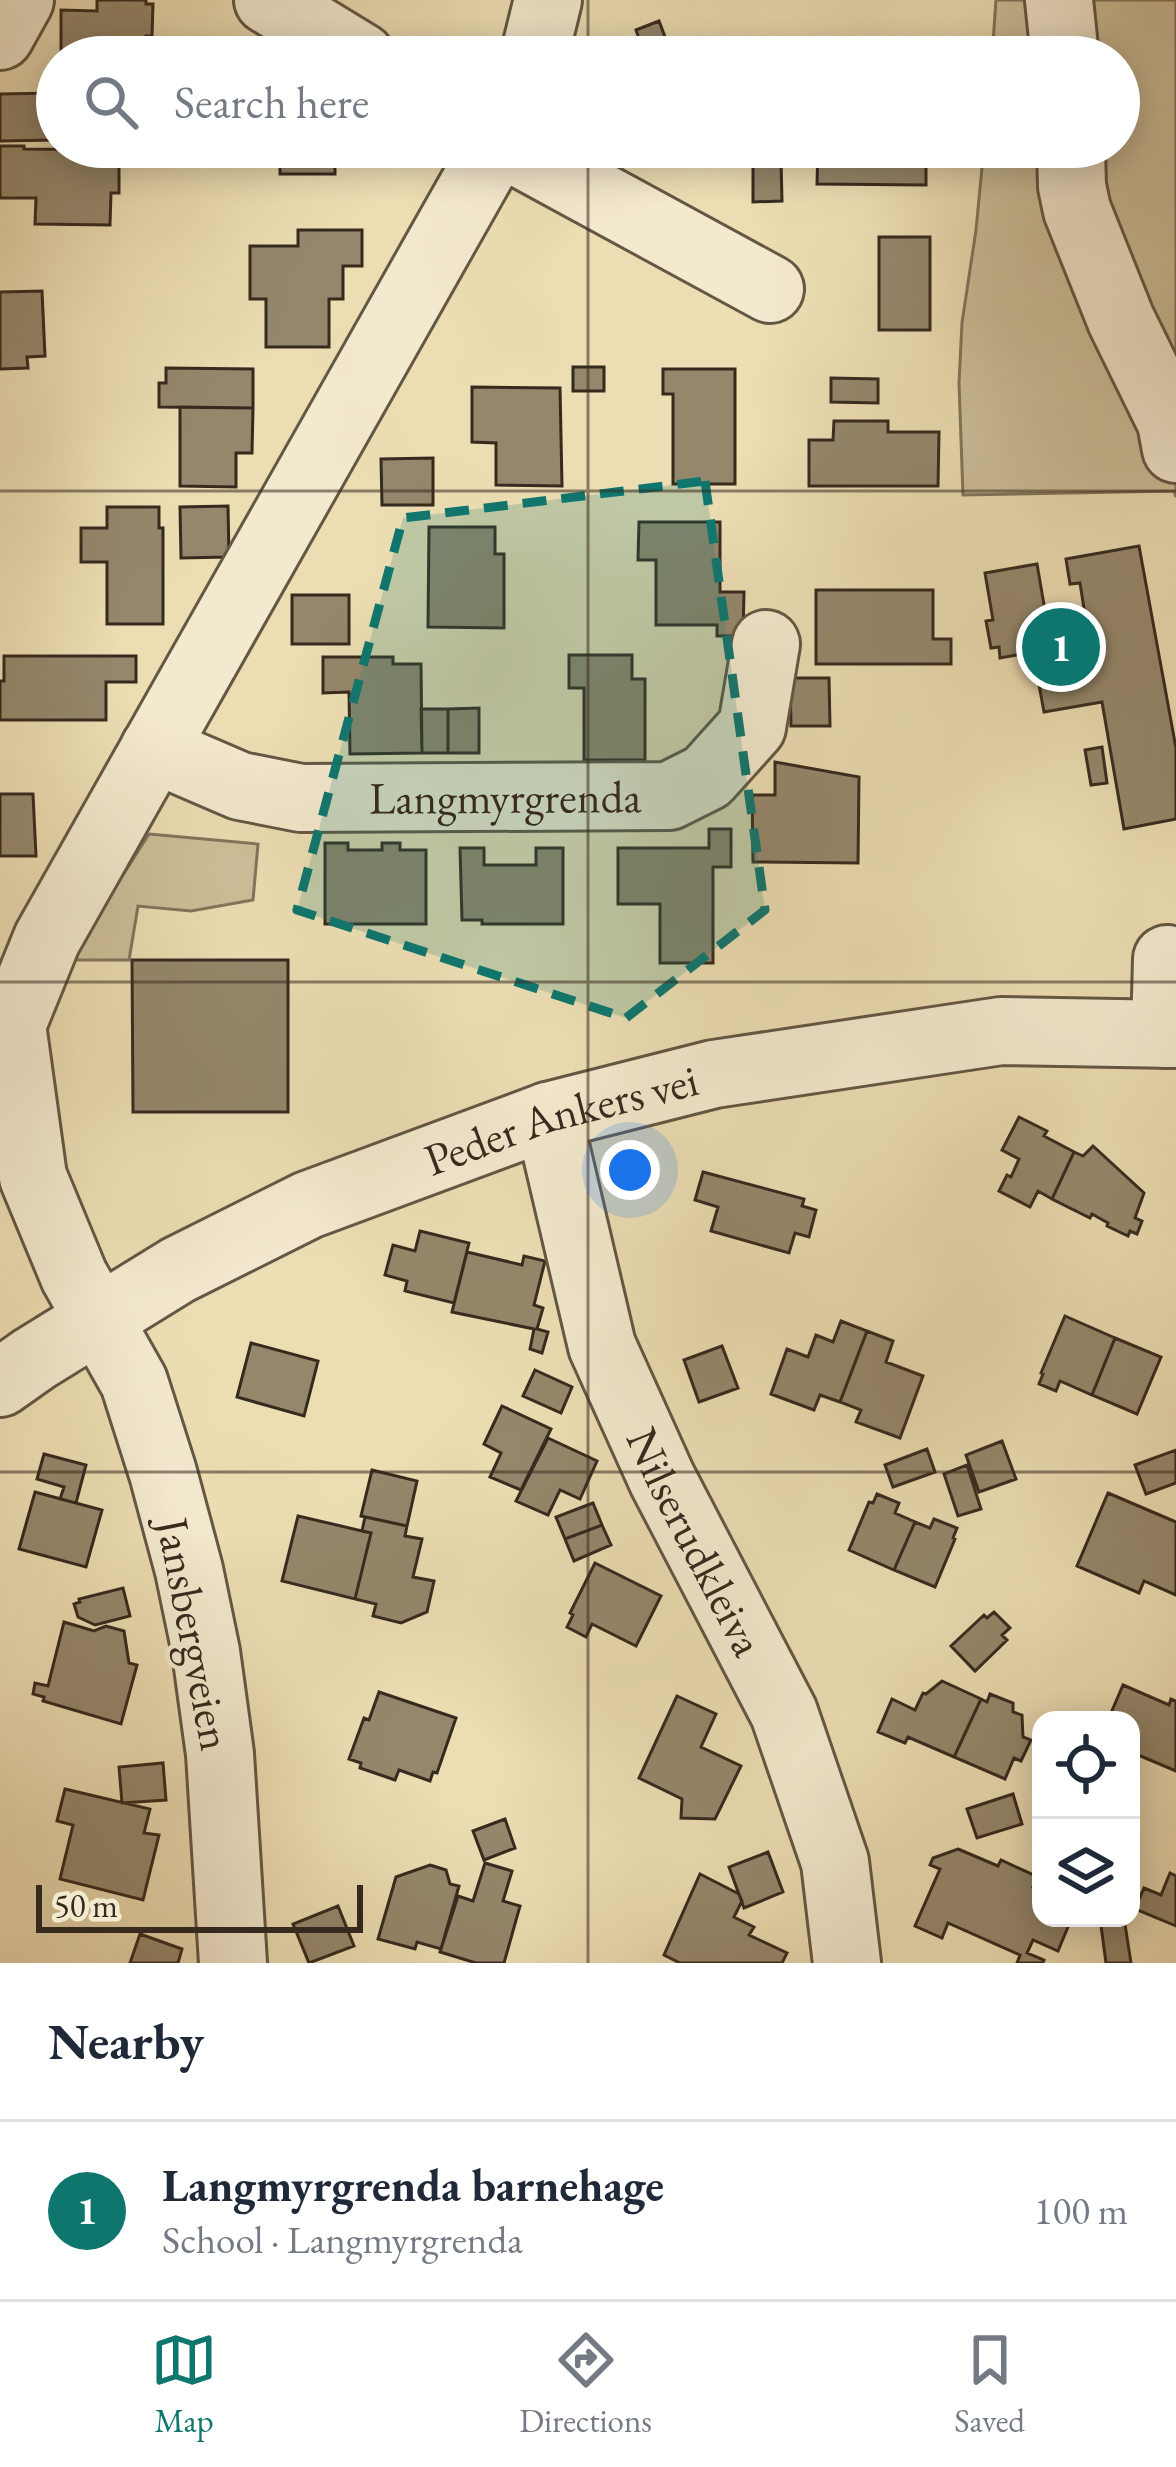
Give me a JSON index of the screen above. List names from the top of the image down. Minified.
{"streets":{"street":["Langmyrgrenda","Peder Ankers vei","Nilserudkleiva","Jansbergveien"]},"crossings":[["Peder Ankers vei","Nilserudkleiva"],["Peder Ankers vei","Jansbergveien"]],"scale_bar":"50 m","page":{"search":"Search here","pins":"1","scale":"50 m","heading":"Nearby","list":[{"mark":"1","name":"Langmyrgrenda barnehage","note":"School · Langmyrgrenda","value":"100 m"}],"nav":["Map","Directions","Saved"]}}
